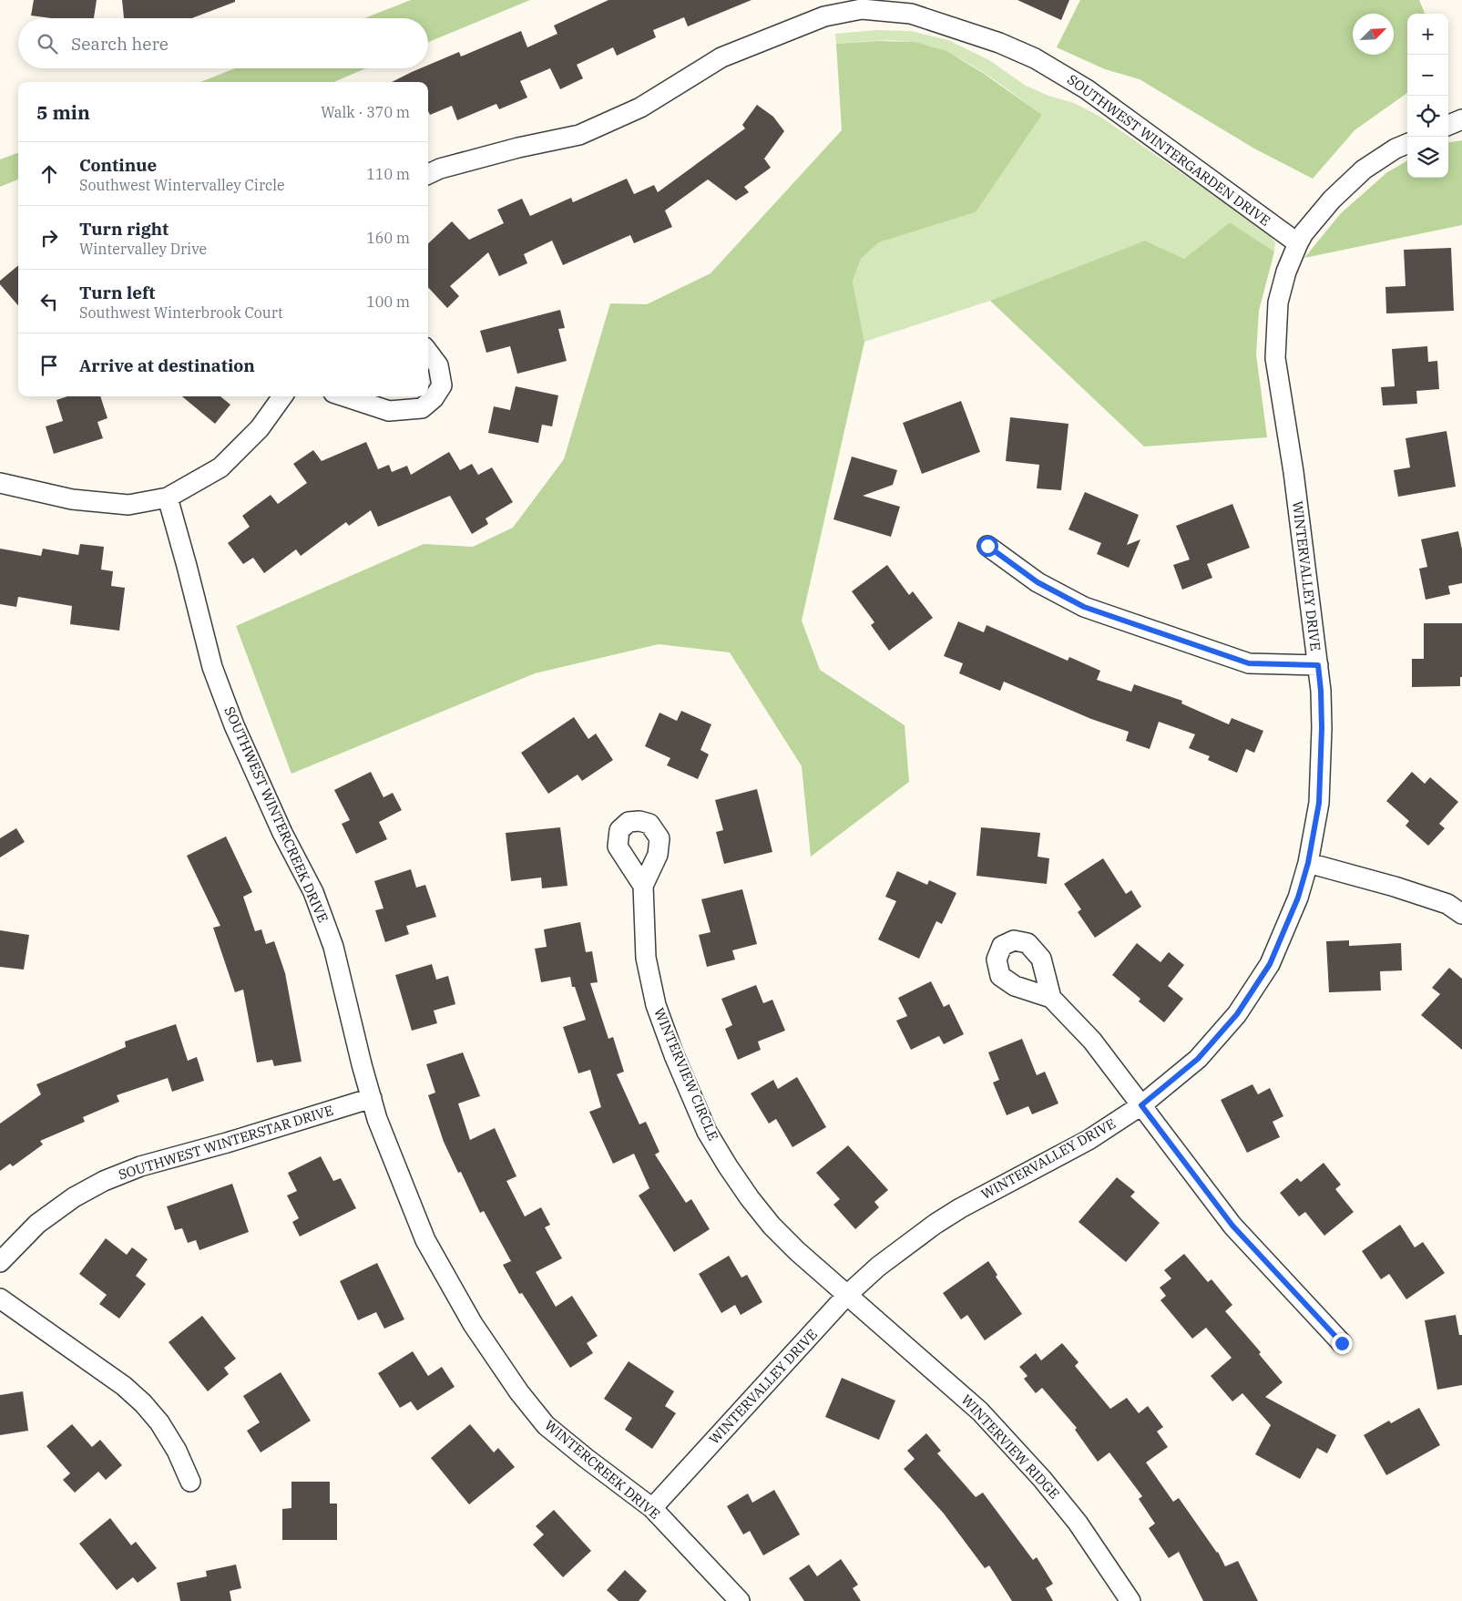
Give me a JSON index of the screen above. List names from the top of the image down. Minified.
{"streets":{"street":["SOUTHWEST WINTERGARDEN DRIVE","WINTERVALLEY DRIVE","SOUTHWEST WINTERCREEK DRIVE","WINTERVIEW CIRCLE","SOUTHWEST WINTERSTAR DRIVE","WINTERVIEW RIDGE","WINTERCREEK DRIVE"]},"crossings":[["SOUTHWEST WINTERGARDEN DRIVE","WINTERVALLEY DRIVE"],["WINTERVALLEY DRIVE","WINTERVIEW CIRCLE"],["WINTERVALLEY DRIVE","WINTERVIEW RIDGE"],["WINTERVALLEY DRIVE","WINTERCREEK DRIVE"],["SOUTHWEST WINTERCREEK DRIVE","SOUTHWEST WINTERSTAR DRIVE"],["SOUTHWEST WINTERCREEK DRIVE","WINTERCREEK DRIVE"],["WINTERVIEW CIRCLE","WINTERVIEW RIDGE"]],"north":"top right","page":{"map_buttons":["+","−"],"search":"Search here","heading":["5 min","Walk · 370 m"],"list":[["Continue","Southwest Wintervalley Circle","110 m"],["Turn right","Wintervalley Drive","160 m"],["Turn left","Southwest Winterbrook Court","100 m"],"Arrive at destination"]}}
